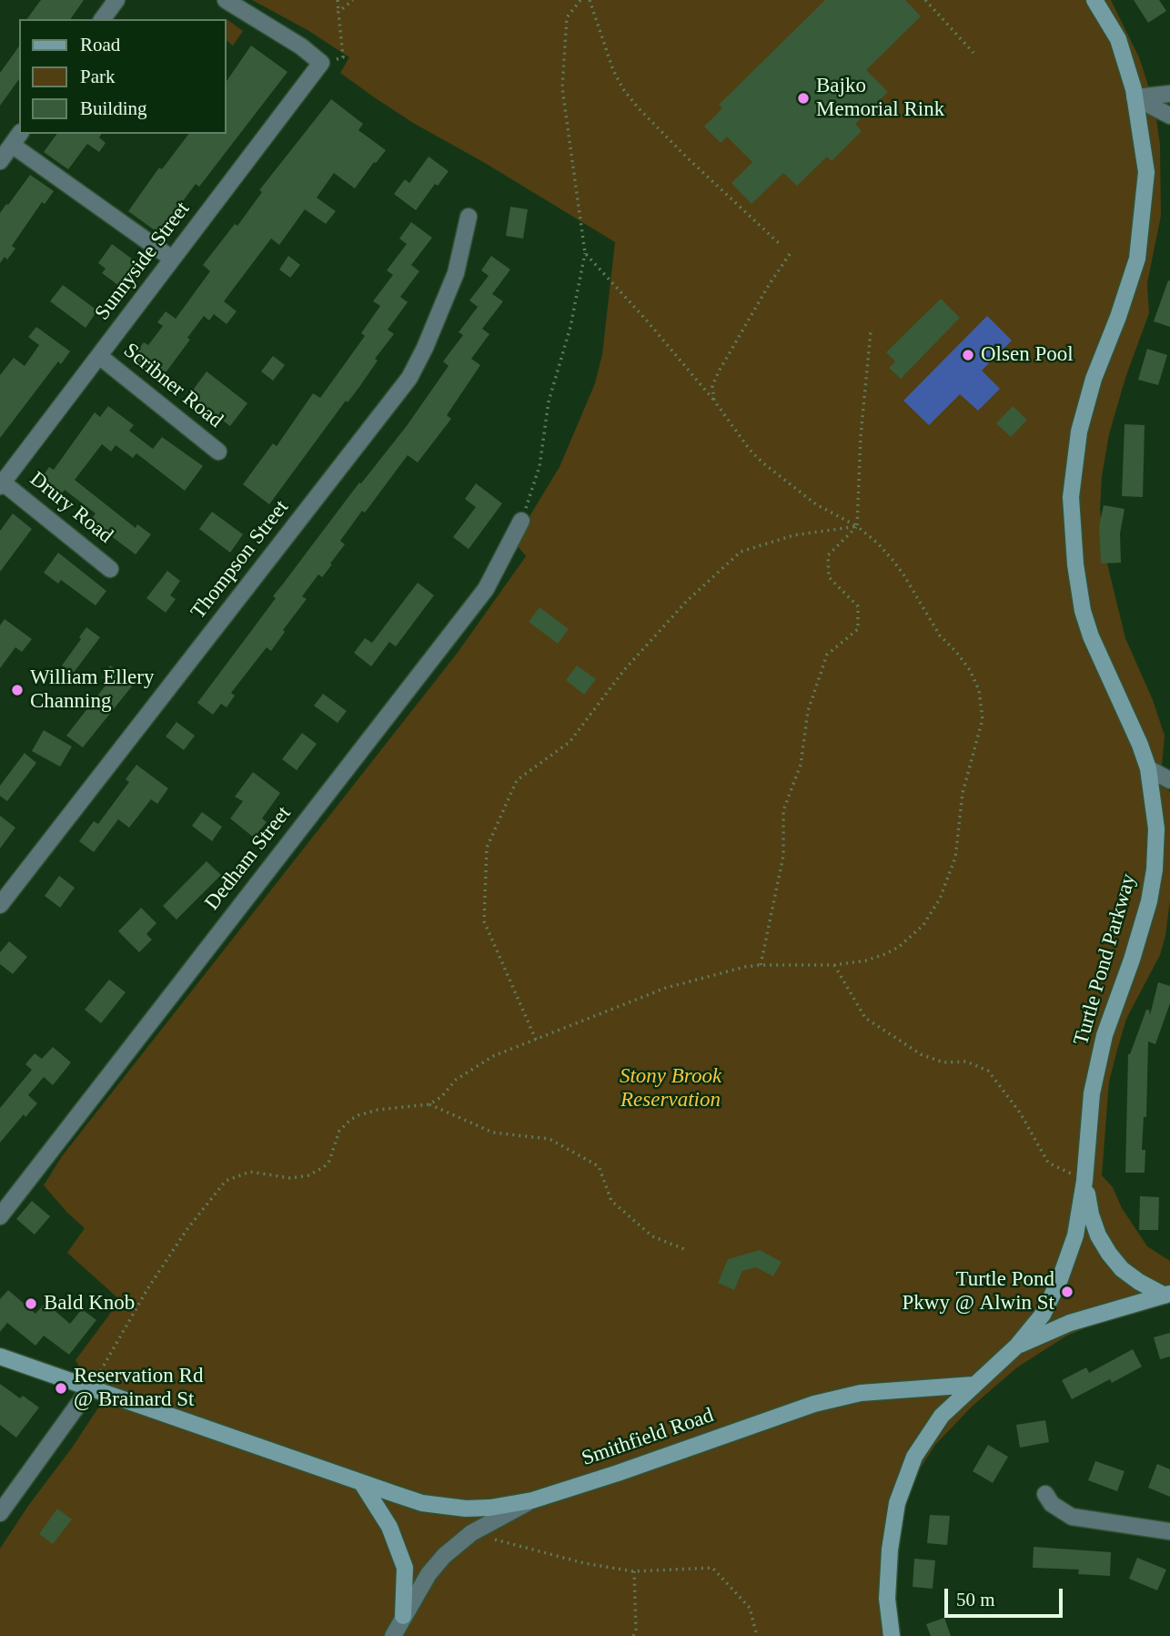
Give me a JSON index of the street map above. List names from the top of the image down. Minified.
{"streets":{"main road":["Turtle Pond Parkway","Smithfield Road"],"street":["Sunnyside Street","Scribner Road","Drury Road","Thompson Street","Dedham Street"]},"crossings":[["Sunnyside Street","Scribner Road"],["Sunnyside Street","Drury Road"],["Turtle Pond Parkway","Smithfield Road"]],"parks":["Stony Brook Reservation"],"places":["Bajko Memorial Rink","Olsen Pool","William Ellery Channing","Turtle Pond Pkwy @ Alwin St","Bald Knob","Reservation Rd @ Brainard St"],"legend":["Road","Park","Building"],"scale_bar":"50 m"}
